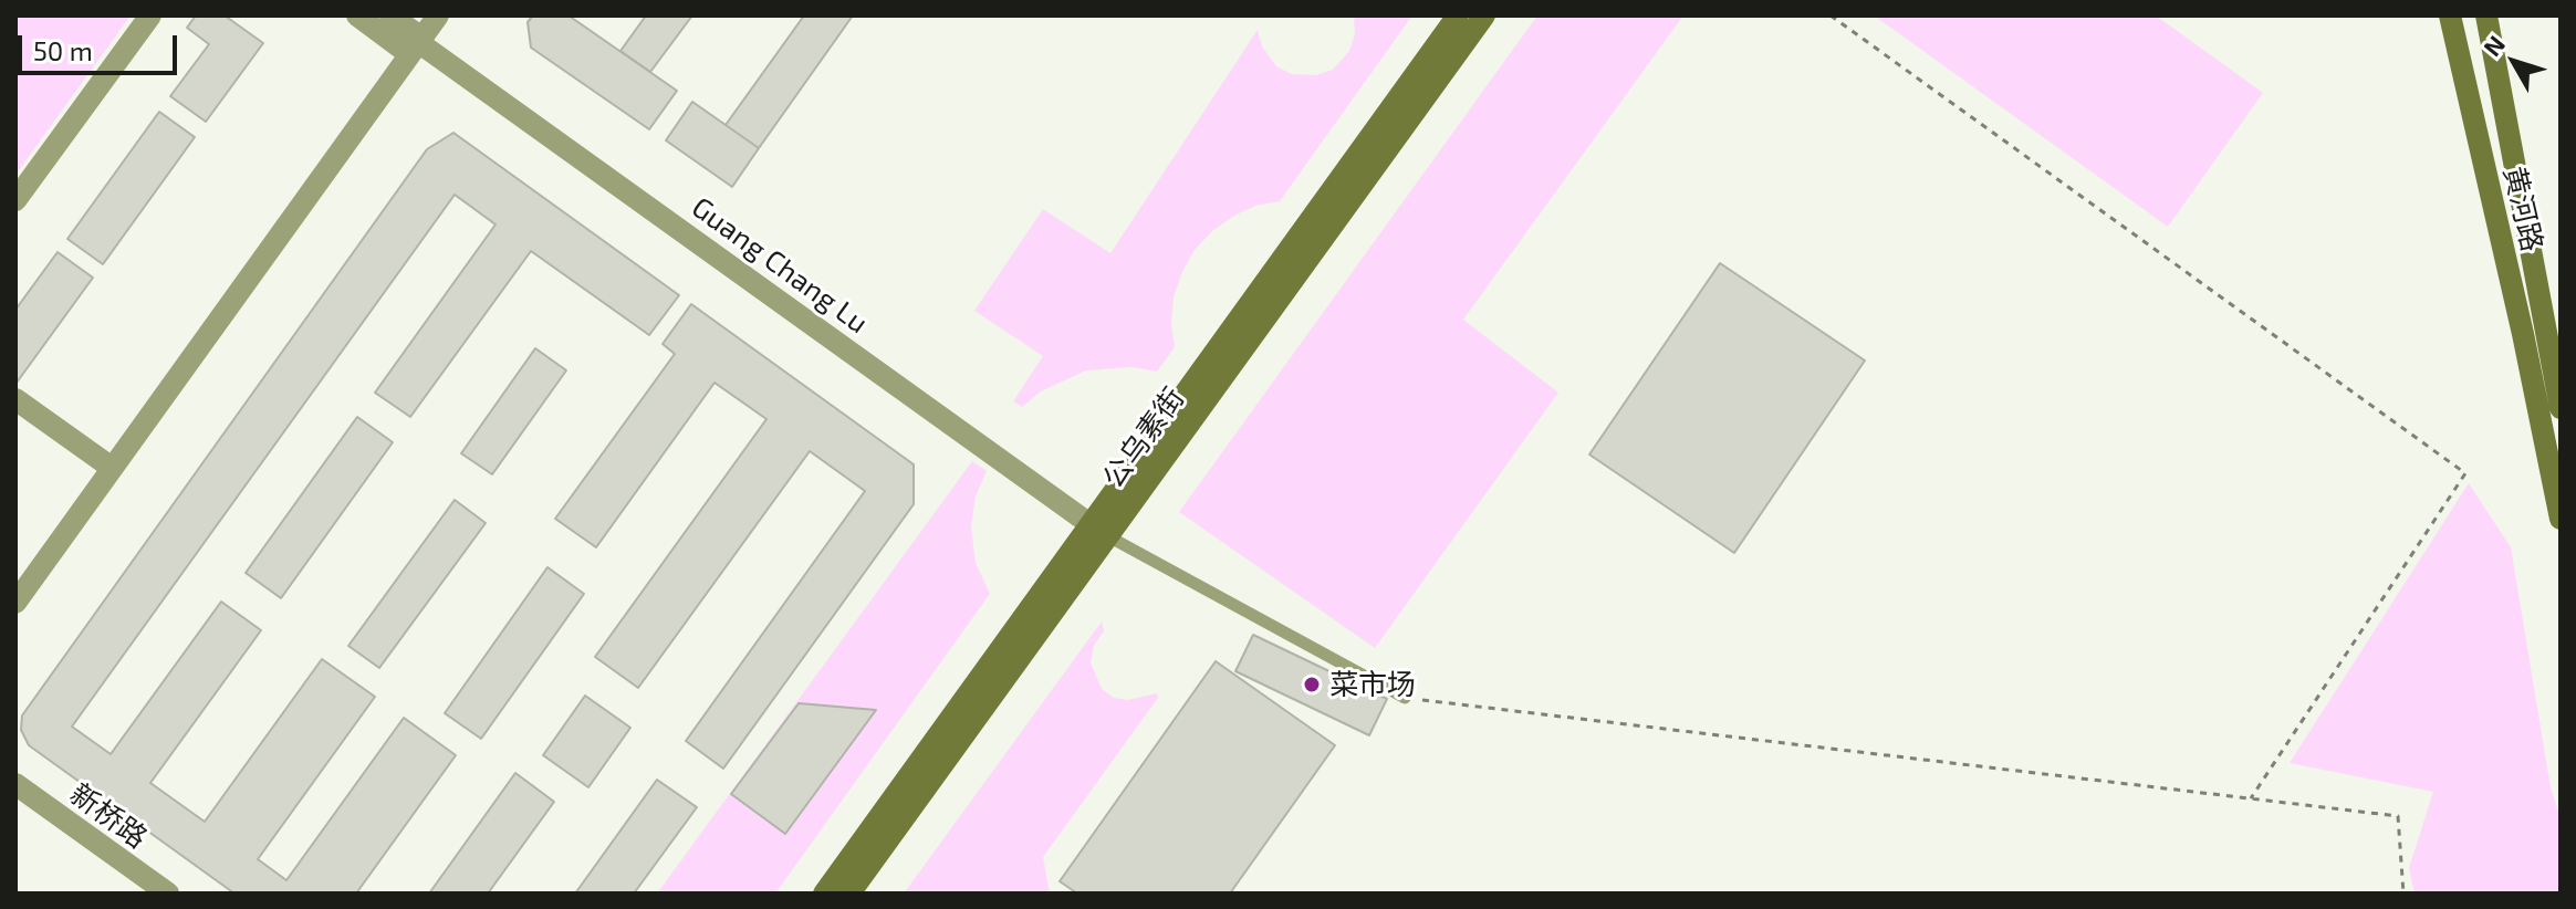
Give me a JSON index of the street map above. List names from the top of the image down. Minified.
{"streets":{"main road":["黄河路","公乌素街"],"street":["Guang Chang Lu","新桥路"]},"crossings":[["Guang Chang Lu","公乌素街"]],"places":["菜市场"],"scale_bar":"50 m","north":"top left"}
